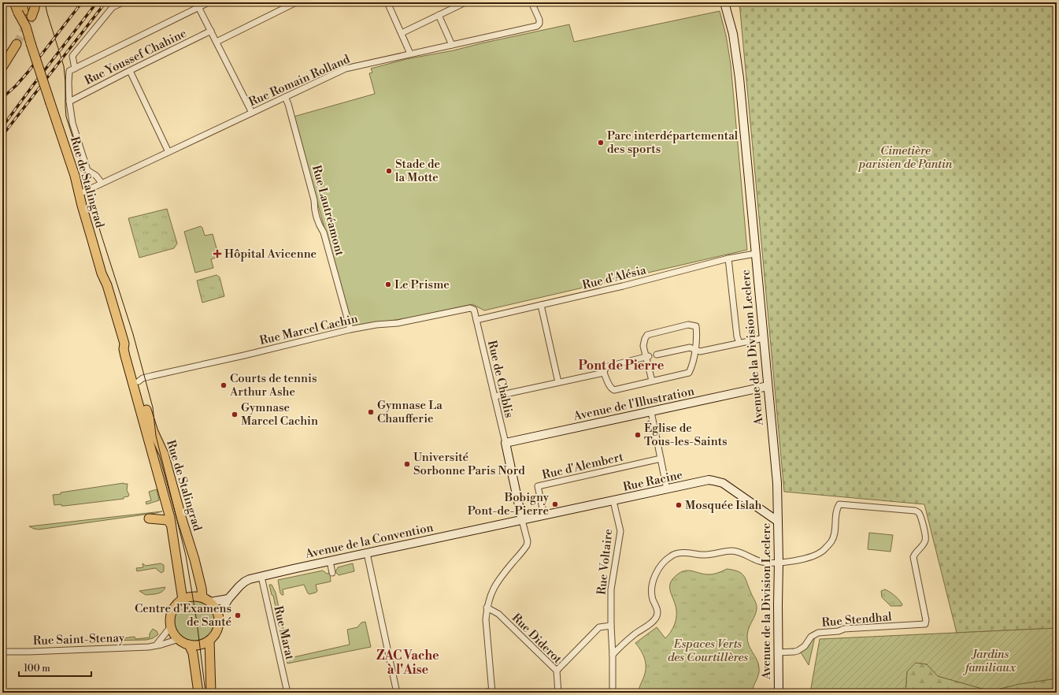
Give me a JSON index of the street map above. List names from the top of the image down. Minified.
{"streets":{"main road":["Rue de Stalingrad"],"street":["Rue Youssef Chahine","Rue Romain Rolland","Rue Lautréamont","Rue d'Alésia","Rue Marcel Cachin","Avenue de la Division Leclerc","Rue de Chablis","Avenue de l'Illustration","Rue d'Alembert","Rue Racine","Avenue de la Convention","Rue Voltaire","Rue Stendhal","Rue Marat","Rue Diderot","Rue Saint-Stenay"]},"crossings":[["Rue Romain Rolland","Rue de Stalingrad"],["Rue Romain Rolland","Rue Lautréamont"],["Rue de Stalingrad","Rue Marcel Cachin"],["Rue de Stalingrad","Avenue de la Convention"],["Rue de Stalingrad","Rue Saint-Stenay"],["Rue Lautréamont","Rue Marcel Cachin"],["Rue d'Alésia","Rue Marcel Cachin"],["Rue d'Alésia","Avenue de la Division Leclerc"],["Rue d'Alésia","Rue de Chablis"],["Rue Marcel Cachin","Rue de Chablis"],["Avenue de la Division Leclerc","Avenue de l'Illustration"],["Avenue de la Division Leclerc","Rue Racine"],["Avenue de la Division Leclerc","Rue Stendhal"],["Rue de Chablis","Avenue de l'Illustration"],["Rue d'Alembert","Rue Racine"],["Rue Racine","Avenue de la Convention"],["Rue Racine","Rue Voltaire"],["Avenue de la Convention","Rue Marat"],["Avenue de la Convention","Rue Saint-Stenay"]],"districts":["Pont de Pierre","ZAC Vache à l'Aise"],"parks":["Cimetière parisien de Pantin","Espaces Verts des Courtillères","Jardins familiaux"],"places":{"other":["Parc interdépartemental des sports","Stade de la Motte","Le Prisme","Courts de tennis Arthur Ashe","Gymnase La Chaufferie","Gymnase Marcel Cachin","Église de Tous-les-Saints","Université Sorbonne Paris Nord","Bobigny Pont-de-Pierre","Mosquée Islah","Centre d'Examens de Santé"],"health":["Hôpital Avicenne"]},"scale_bar":"100 m"}
